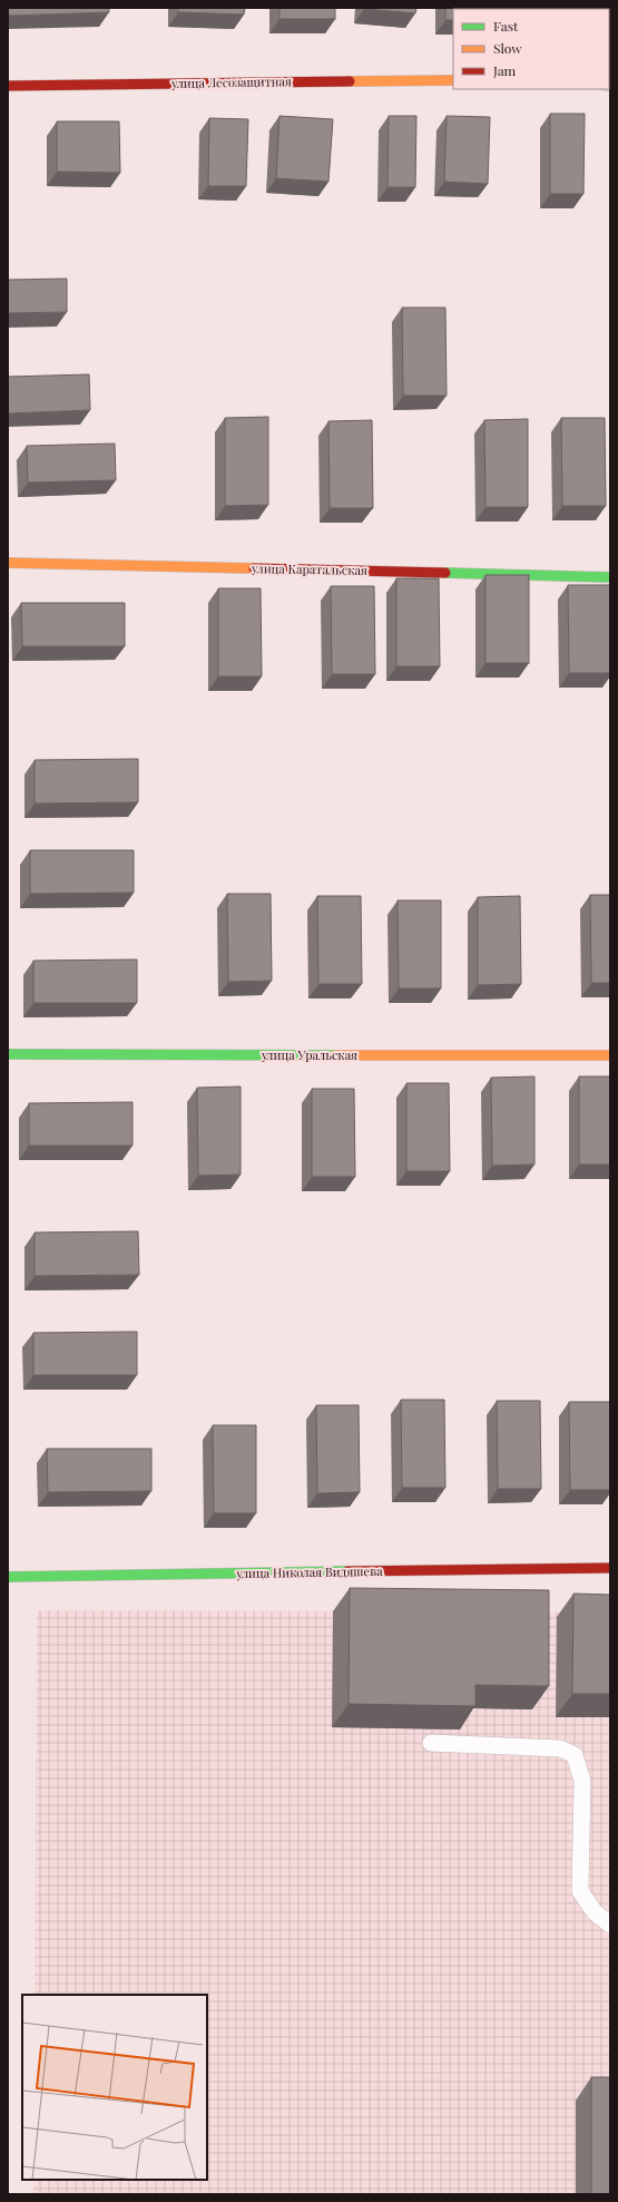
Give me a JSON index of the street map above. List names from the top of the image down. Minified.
{"streets":{"street":["улица Лесозащитная","улица Каратальская","улица Уральская","улица Николая Видяшева"]},"legend":["Fast","Slow","Jam"]}
